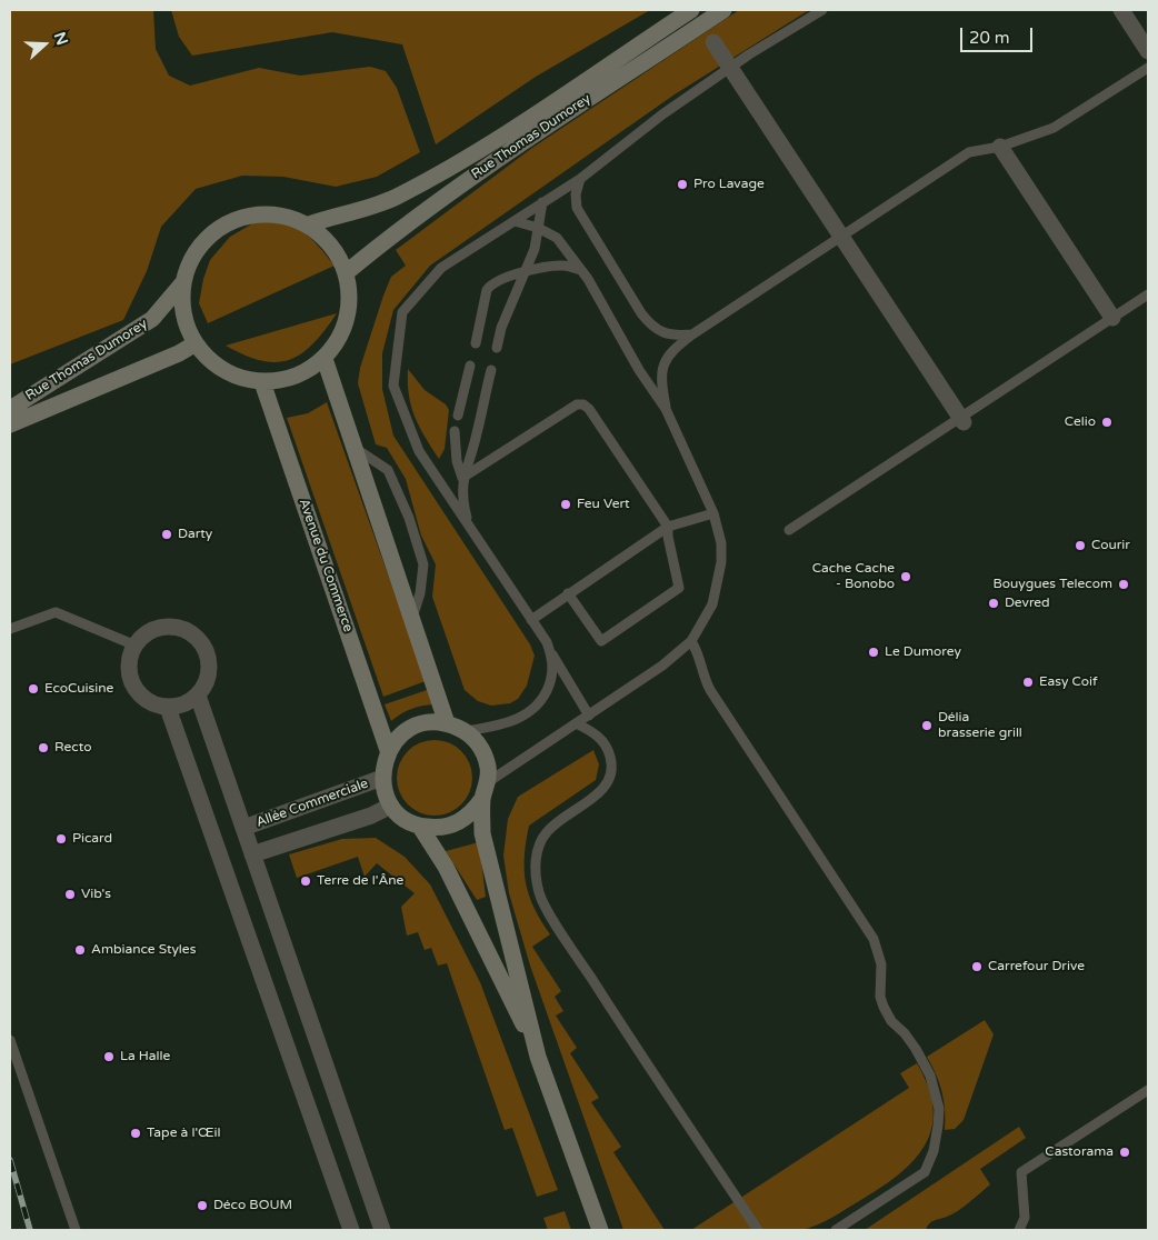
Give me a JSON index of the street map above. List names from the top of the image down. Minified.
{"streets":{"main road":["Rue Thomas Dumorey","Avenue du Commerce"],"street":["Allée Commerciale"]},"crossings":[["Rue Thomas Dumorey","Avenue du Commerce"],["Avenue du Commerce","Allée Commerciale"]],"places":["Pro Lavage","Celio","Feu Vert","Darty","Courir","Cache Cache - Bonobo","Bouygues Telecom","Devred","Le Dumorey","Easy Coif","EcoCuisine","Délia brasserie grill","Recto","Picard","Terre de l'Âne","Vib's","Ambiance Styles","Carrefour Drive","La Halle","Tape à l'Œil","Castorama","Déco BOUM"],"scale_bar":"20 m","north":"right"}
